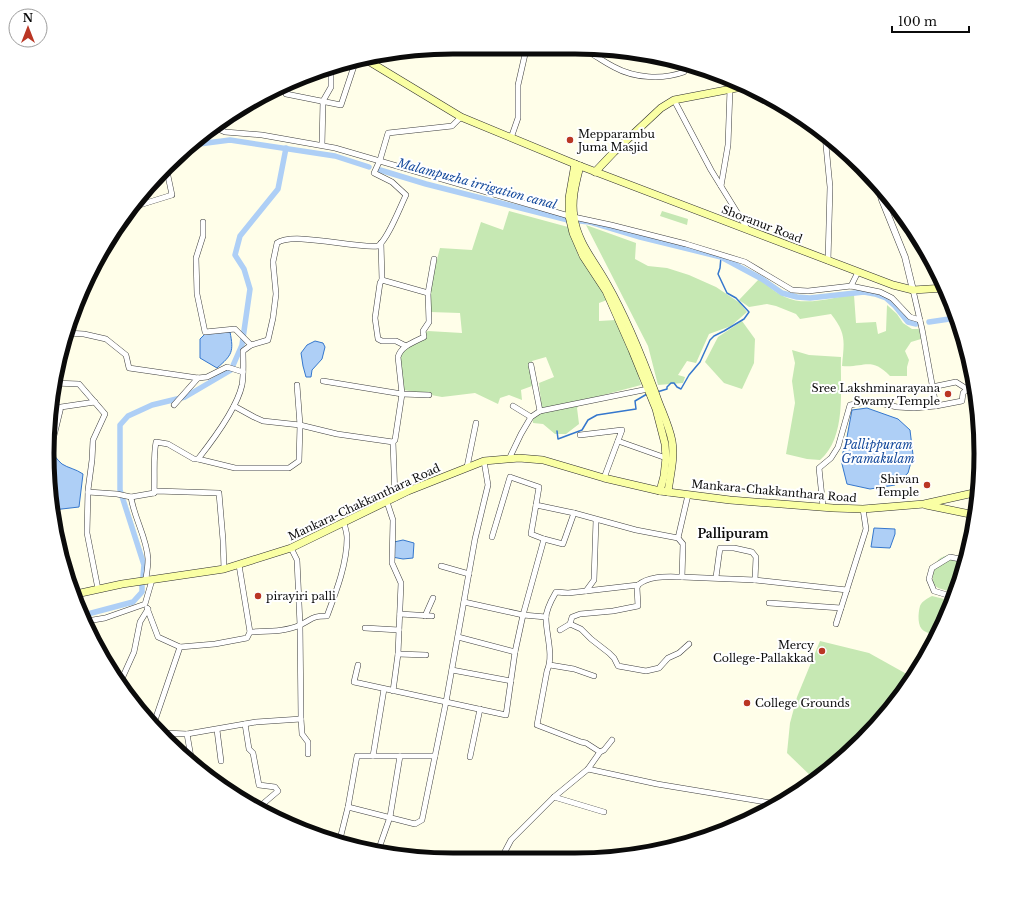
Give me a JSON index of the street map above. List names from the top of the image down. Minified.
{"streets":{"main road":["Shoranur Road","Mankara-Chakkanthara Road"]},"districts":["Pallipuram"],"water":["Malampuzha irrigation canal","Pallippuram Gramakulam"],"places":["Mepparambu Juma Masjid","Sree Lakshminarayana Swamy Temple","Shivan Temple","pirayiri palli","Mercy College-Pallakkad","College Grounds"],"scale_bar":"100 m","north":"top"}
